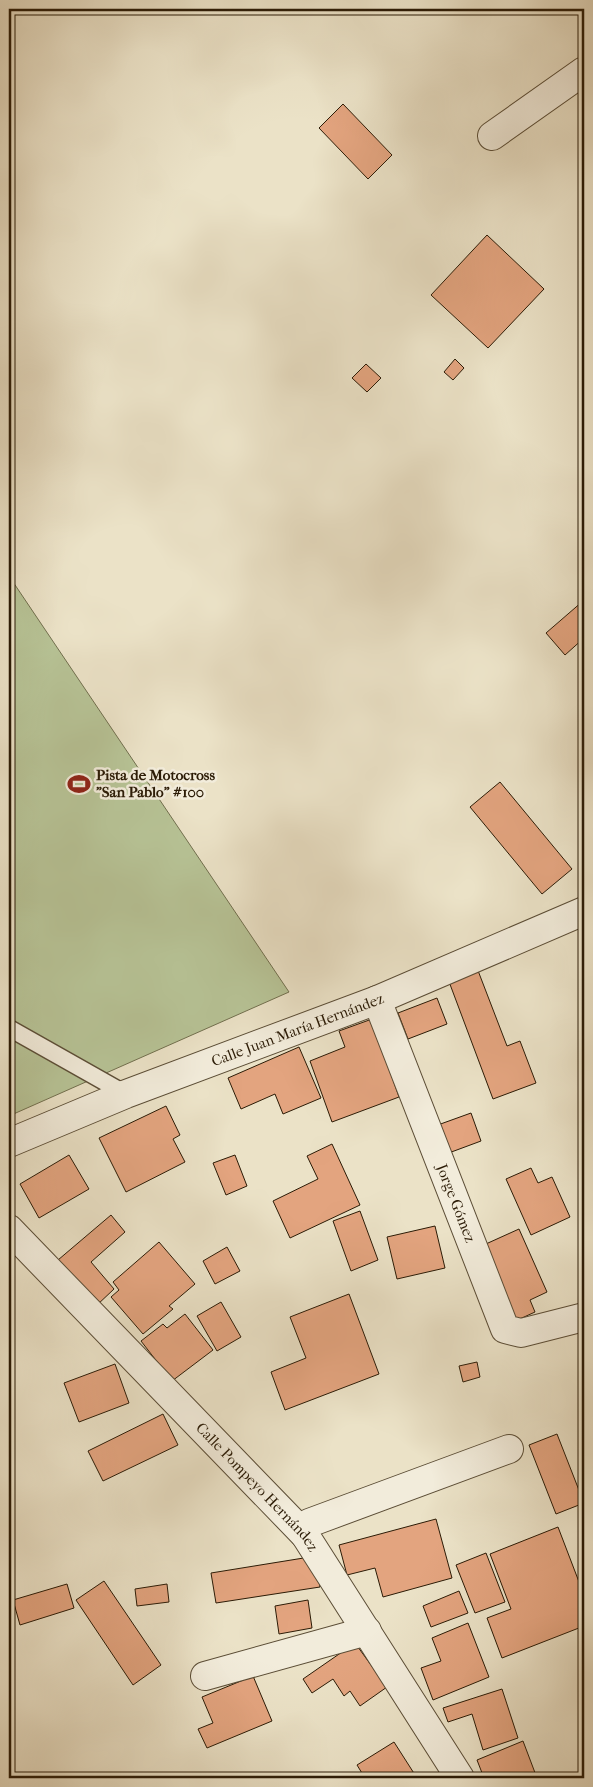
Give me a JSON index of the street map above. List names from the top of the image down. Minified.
{"streets":{"street":["Calle Juan María Hernández","Jorge Gómez","Calle Pompeyo Hernández"]},"crossings":[["Calle Juan María Hernández","Jorge Gómez"]],"places":{"sports":["Pista de Motocross \"San Pablo\" #100"]}}
